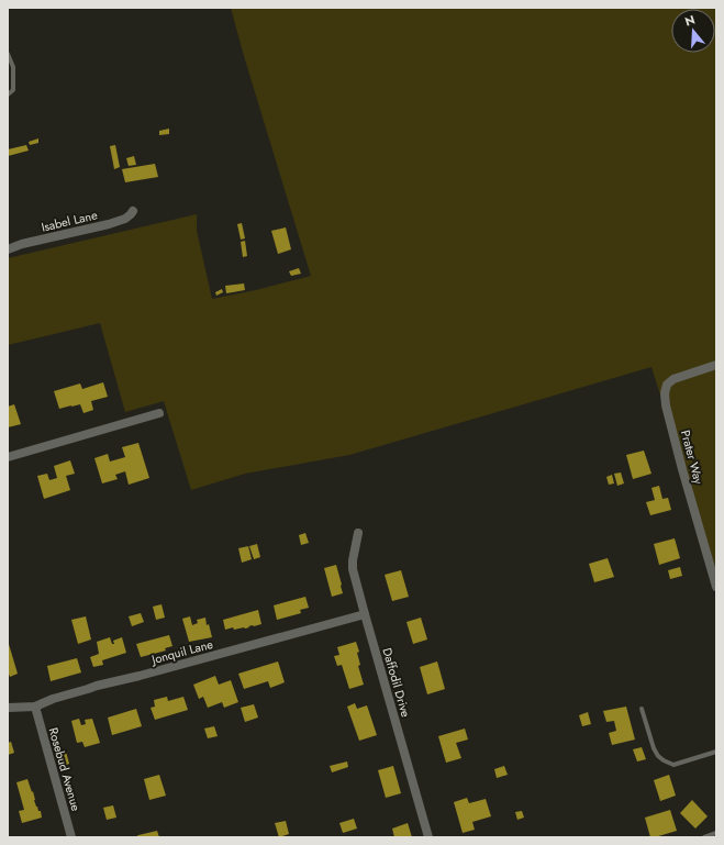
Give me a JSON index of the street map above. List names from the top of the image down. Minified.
{"streets":{"street":["Isabel Lane","Prater Way","Jonquil Lane","Daffodil Drive","Rosebud Avenue"]},"crossings":[["Jonquil Lane","Daffodil Drive"],["Jonquil Lane","Rosebud Avenue"]],"north":"top"}
